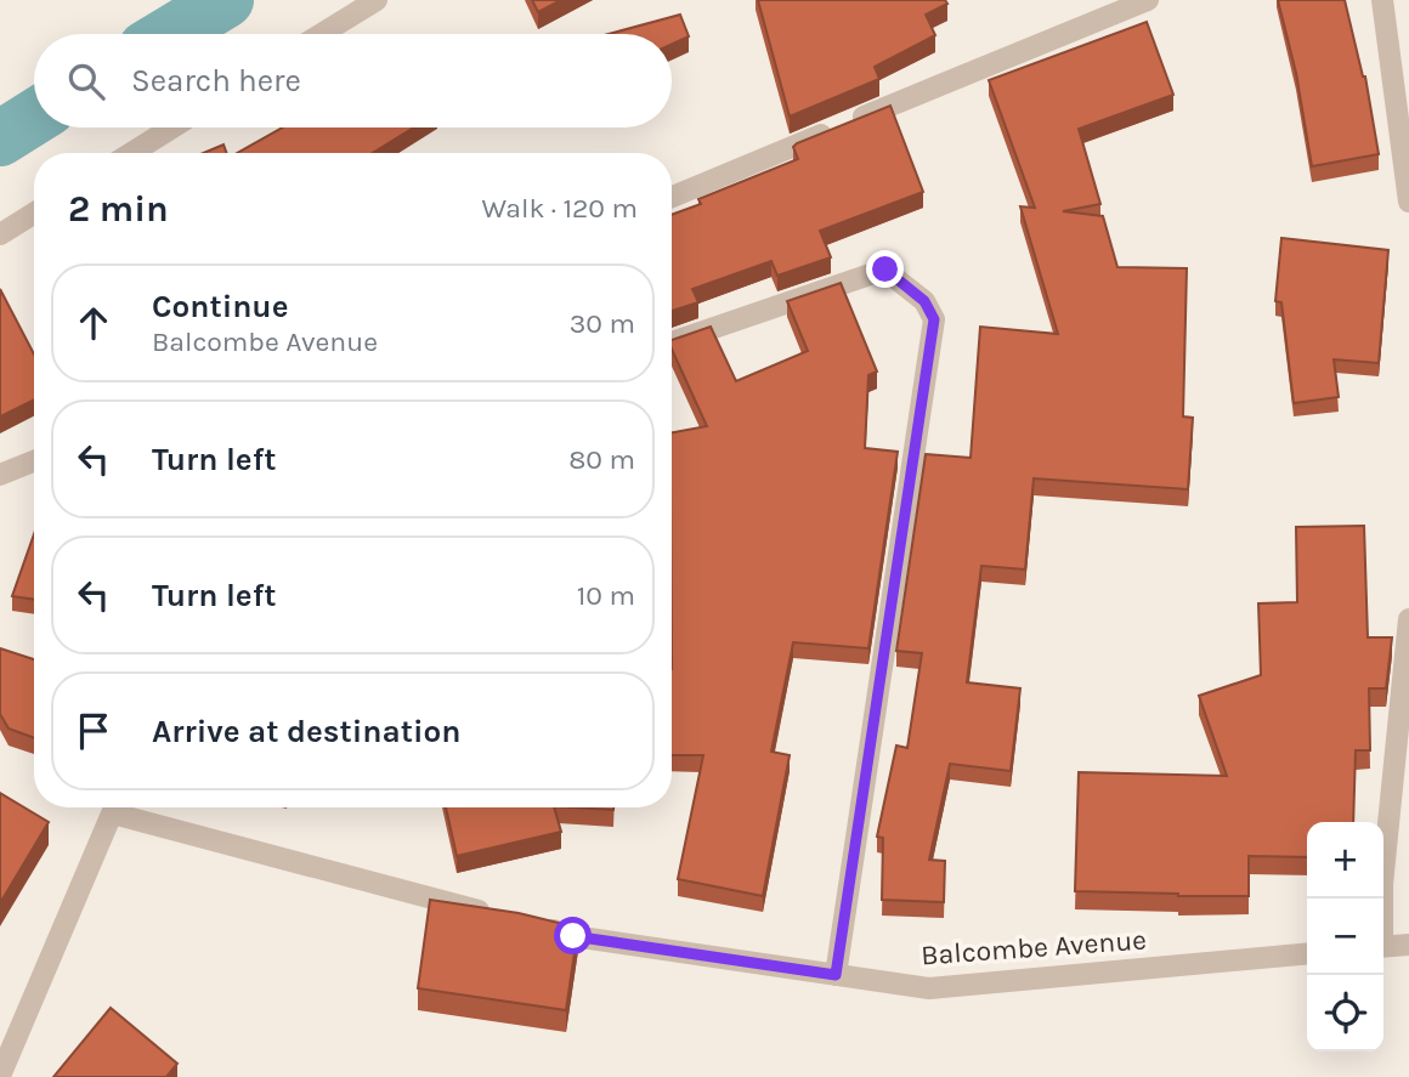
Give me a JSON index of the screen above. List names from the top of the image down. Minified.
{"streets":{"street":["Balcombe Avenue"]},"page":{"search":"Search here","heading":["2 min","Walk · 120 m"],"list":[["Continue","Balcombe Avenue","30 m"],["Turn left","80 m"],["Turn left","10 m"],"Arrive at destination"],"map_buttons":["+","−"]}}
